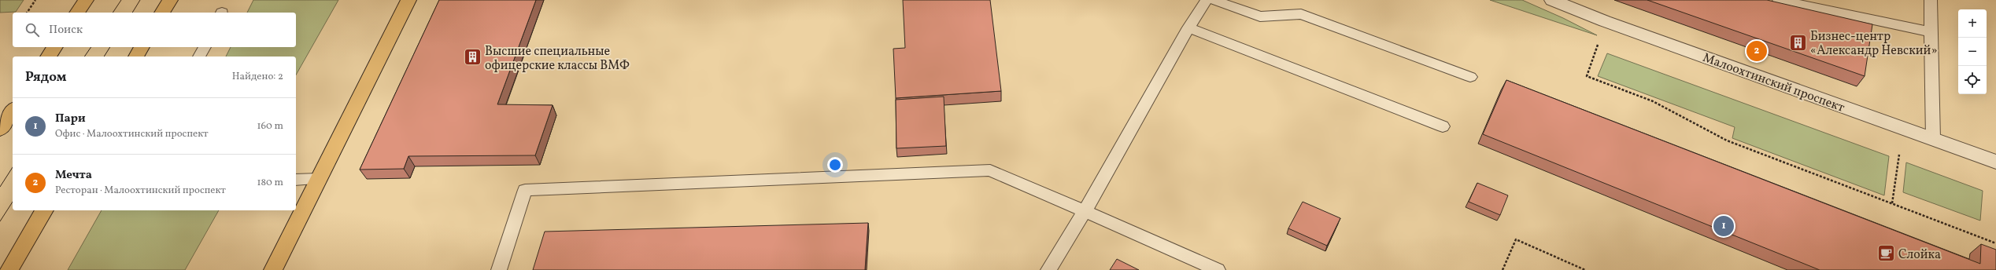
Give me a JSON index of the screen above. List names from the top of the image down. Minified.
{"streets":{"street":["Малоохтинский проспект"]},"places":{"building":["Бизнес-центр «Александр Невский»","Высшие специальные офицерские классы ВМФ"],"cafe":["Слойка"]},"page":{"map_buttons":["+","−"],"search":"Поиск","pins":["2","1"],"heading":["Рядом","Найдено: 2"],"list":[{"mark":"1","name":"Пари","note":"Офис · Малоохтинский проспект","value":"160 m"},{"mark":"2","name":"Мечта","note":"Ресторан · Малоохтинский проспект","value":"180 m"}]}}
